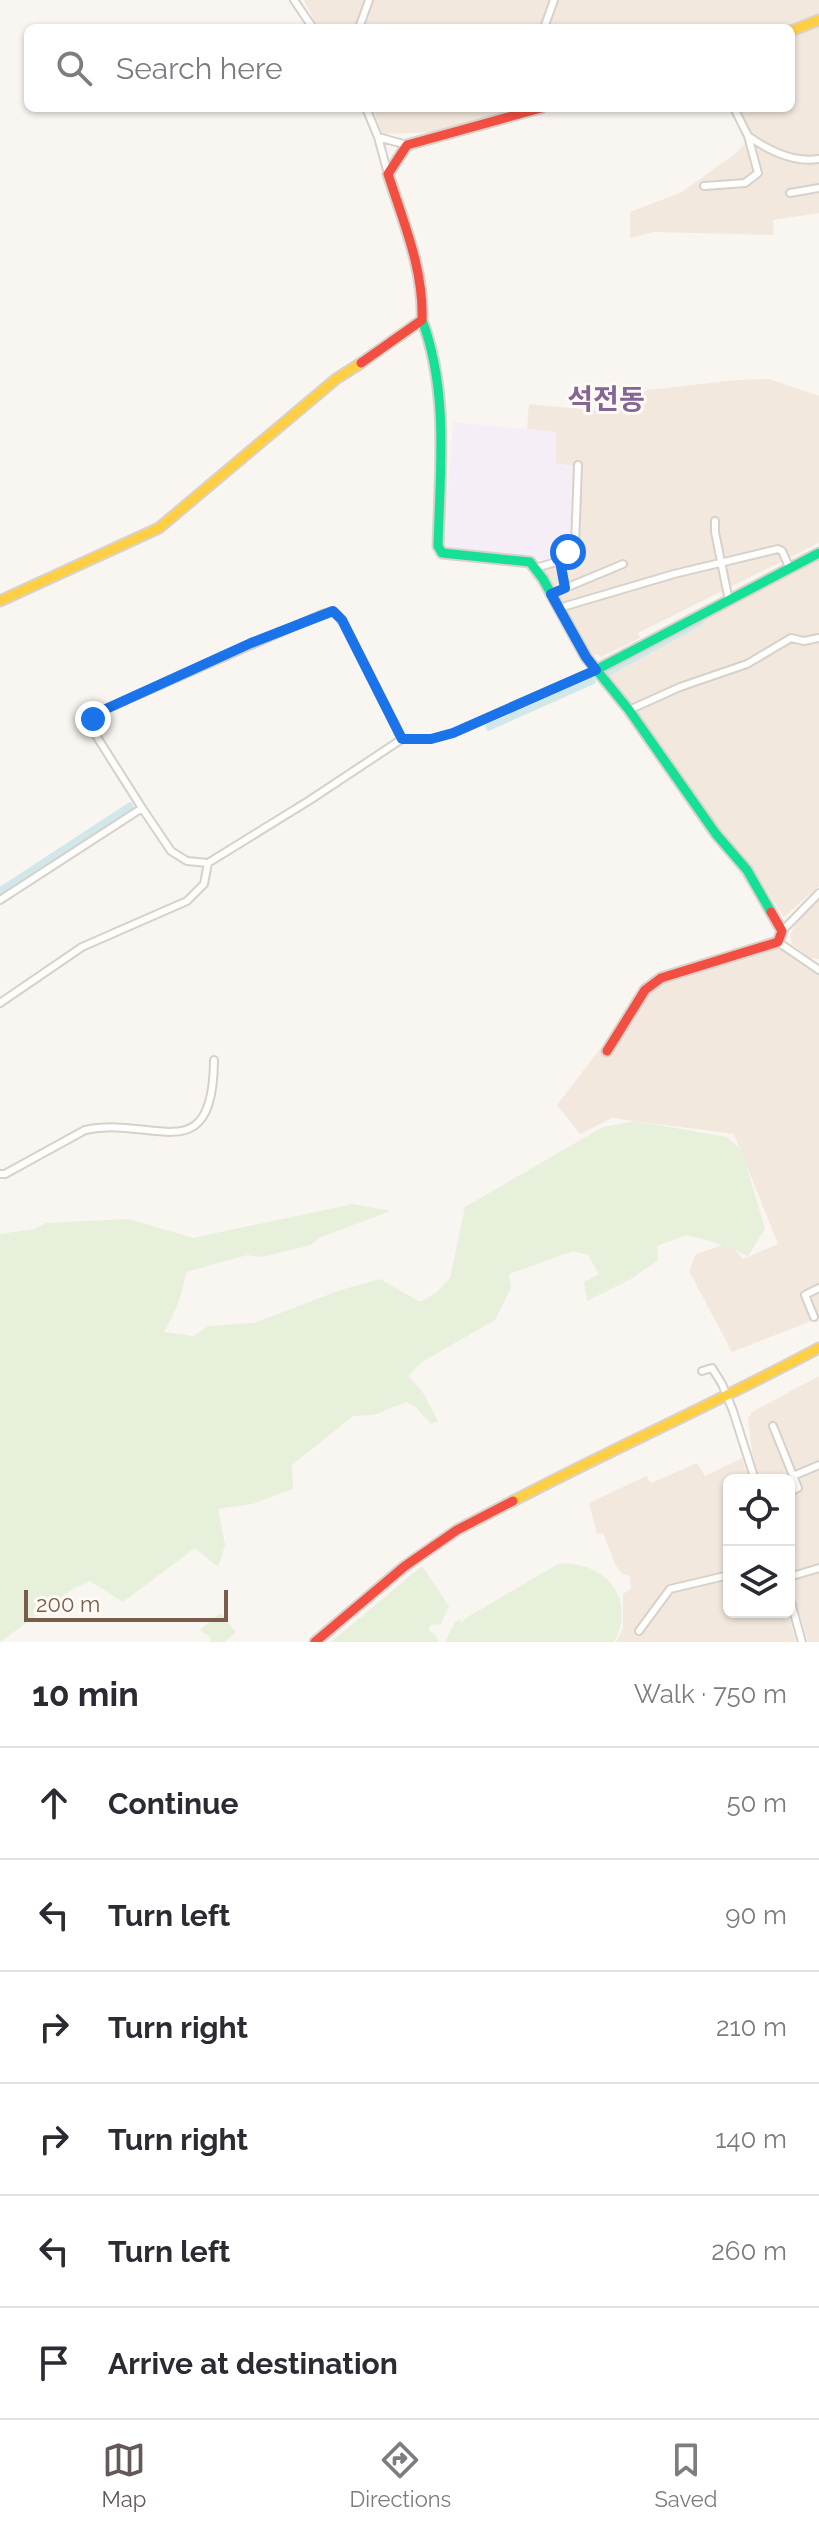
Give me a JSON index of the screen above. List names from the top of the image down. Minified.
{"districts":["석전동"],"scale_bar":"200 m","page":{"search":"Search here","scale":"200 m","heading":["10 min","Walk · 750 m"],"list":[["Continue","50 m"],["Turn left","90 m"],["Turn right","210 m"],["Turn right","140 m"],["Turn left","260 m"],"Arrive at destination"],"nav":["Map","Directions","Saved"]}}
